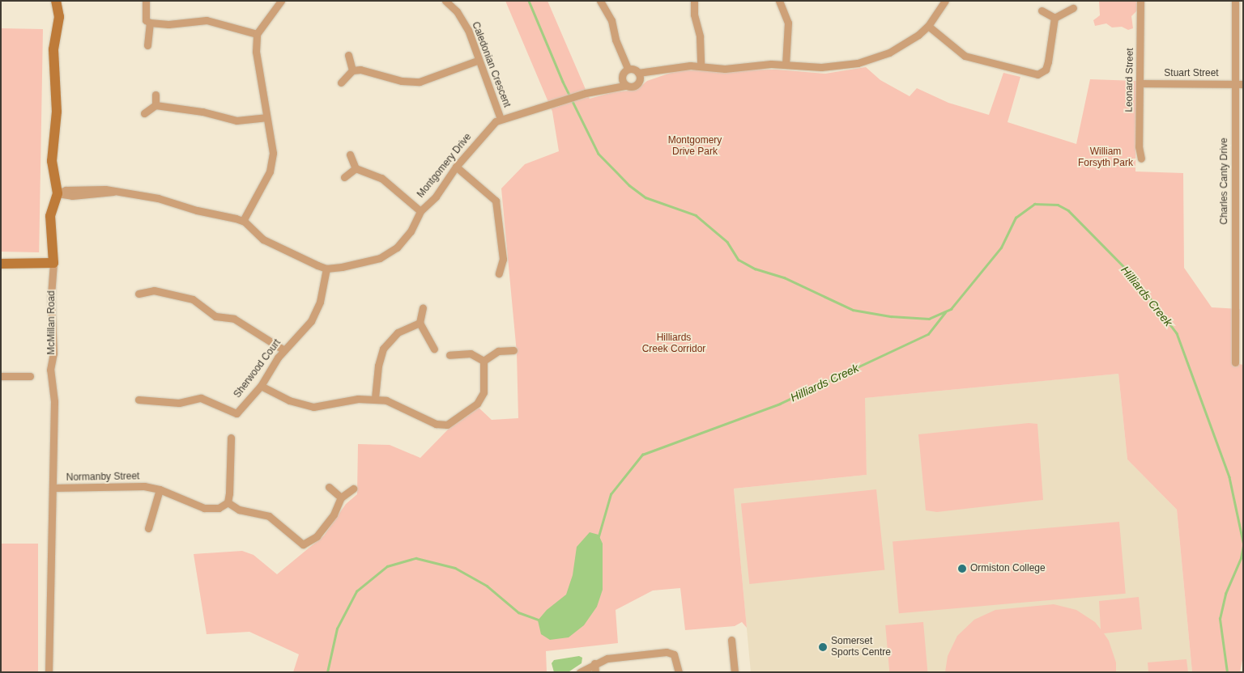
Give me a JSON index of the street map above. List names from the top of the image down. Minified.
{"streets":{"street":["Caledonian Crescent","Stuart Street","Leonard Street","Montgomery Drive","Charles Canty Drive","McMillan Road","Sherwood Court","Normanby Street"]},"crossings":[["Caledonian Crescent","Montgomery Drive"],["Stuart Street","Leonard Street"],["Stuart Street","Charles Canty Drive"],["Montgomery Drive","Sherwood Court"],["McMillan Road","Normanby Street"]],"water":["Hilliards Creek"],"parks":["Montgomery Drive Park","William Forsyth Park","Hilliards Creek Corridor"],"places":["Ormiston College","Somerset Sports Centre"]}
